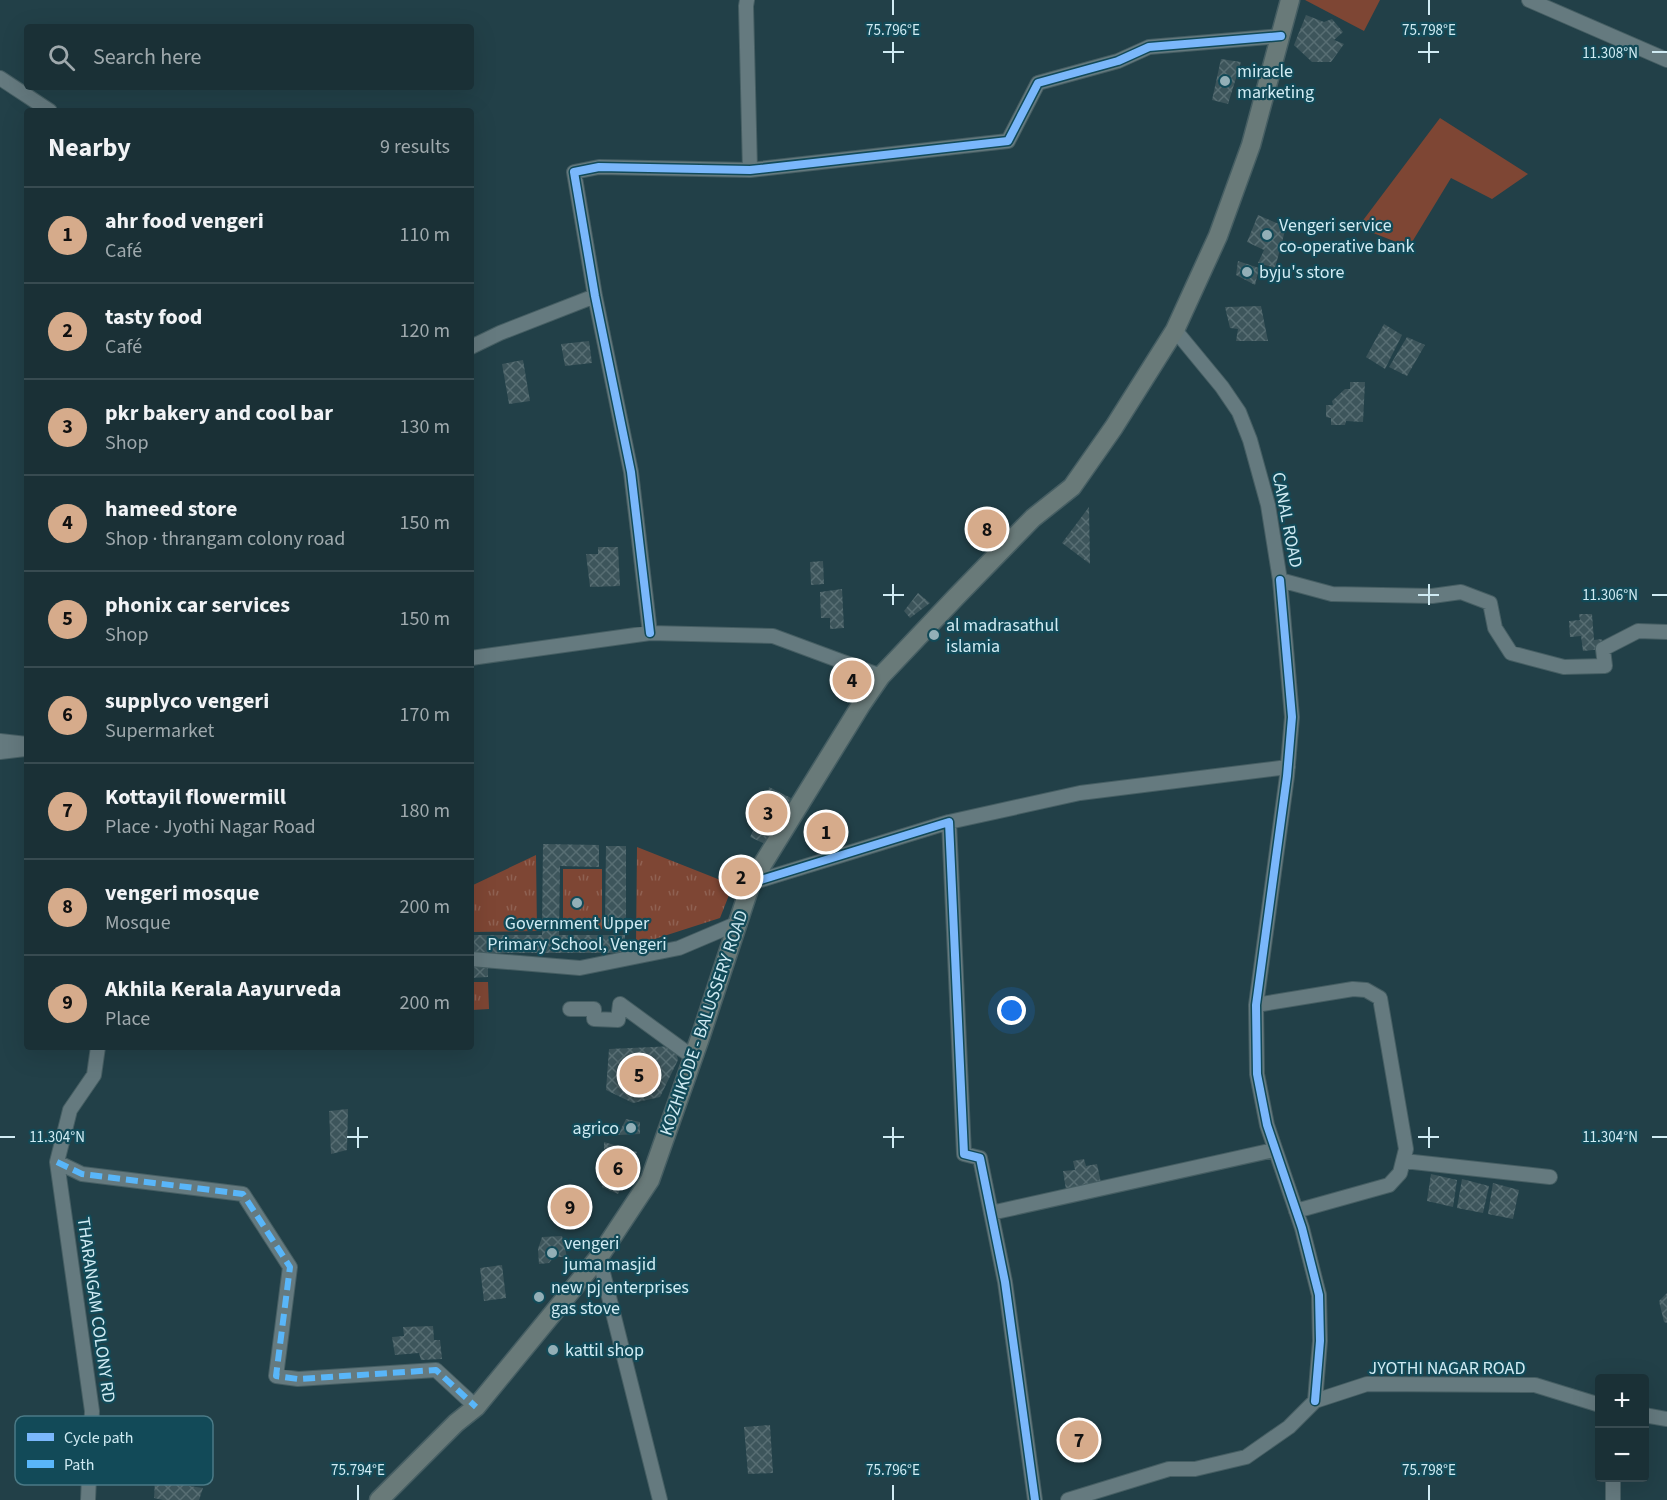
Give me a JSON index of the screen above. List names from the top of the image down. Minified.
{"streets":{"main road":["KOZHIKODE - BALUSSERY ROAD"],"street":["CANAL ROAD","THARANGAM COLONY RD","JYOTHI NAGAR ROAD"]},"crossings":[["CANAL ROAD","KOZHIKODE - BALUSSERY ROAD"]],"places":["miracle marketing","Vengeri service co-operative bank","byju's store","al madrasathul islamia","Government Upper Primary School, Vengeri","agrico","vengeri juma masjid","new pj enterprises gas stove","kattil shop"],"legend":["Cycle path","Path"],"page":{"search":"Search here","heading":["Nearby","9 results"],"list":[{"mark":"1","name":"ahr food vengeri","note":"Café","value":"110 m"},{"mark":"2","name":"tasty food","note":"Café","value":"120 m"},{"mark":"3","name":"pkr bakery and cool bar","note":"Shop","value":"130 m"},{"mark":"4","name":"hameed store","note":"Shop · thrangam colony road","value":"150 m"},{"mark":"5","name":"phonix car services","note":"Shop","value":"150 m"},{"mark":"6","name":"supplyco vengeri","note":"Supermarket","value":"170 m"},{"mark":"7","name":"Kottayil flowermill","note":"Place · Jyothi Nagar Road","value":"180 m"},{"mark":"8","name":"vengeri mosque","note":"Mosque","value":"200 m"},{"mark":"9","name":"Akhila Kerala Aayurveda","note":"Place","value":"200 m"}],"pins":["8","4","3","1","2","5","6","9","7"],"map_buttons":["+","−"]},"coordinates":["75.796°E","75.798°E","11.308°N","11.306°N","11.304°N","75.794°E"]}
